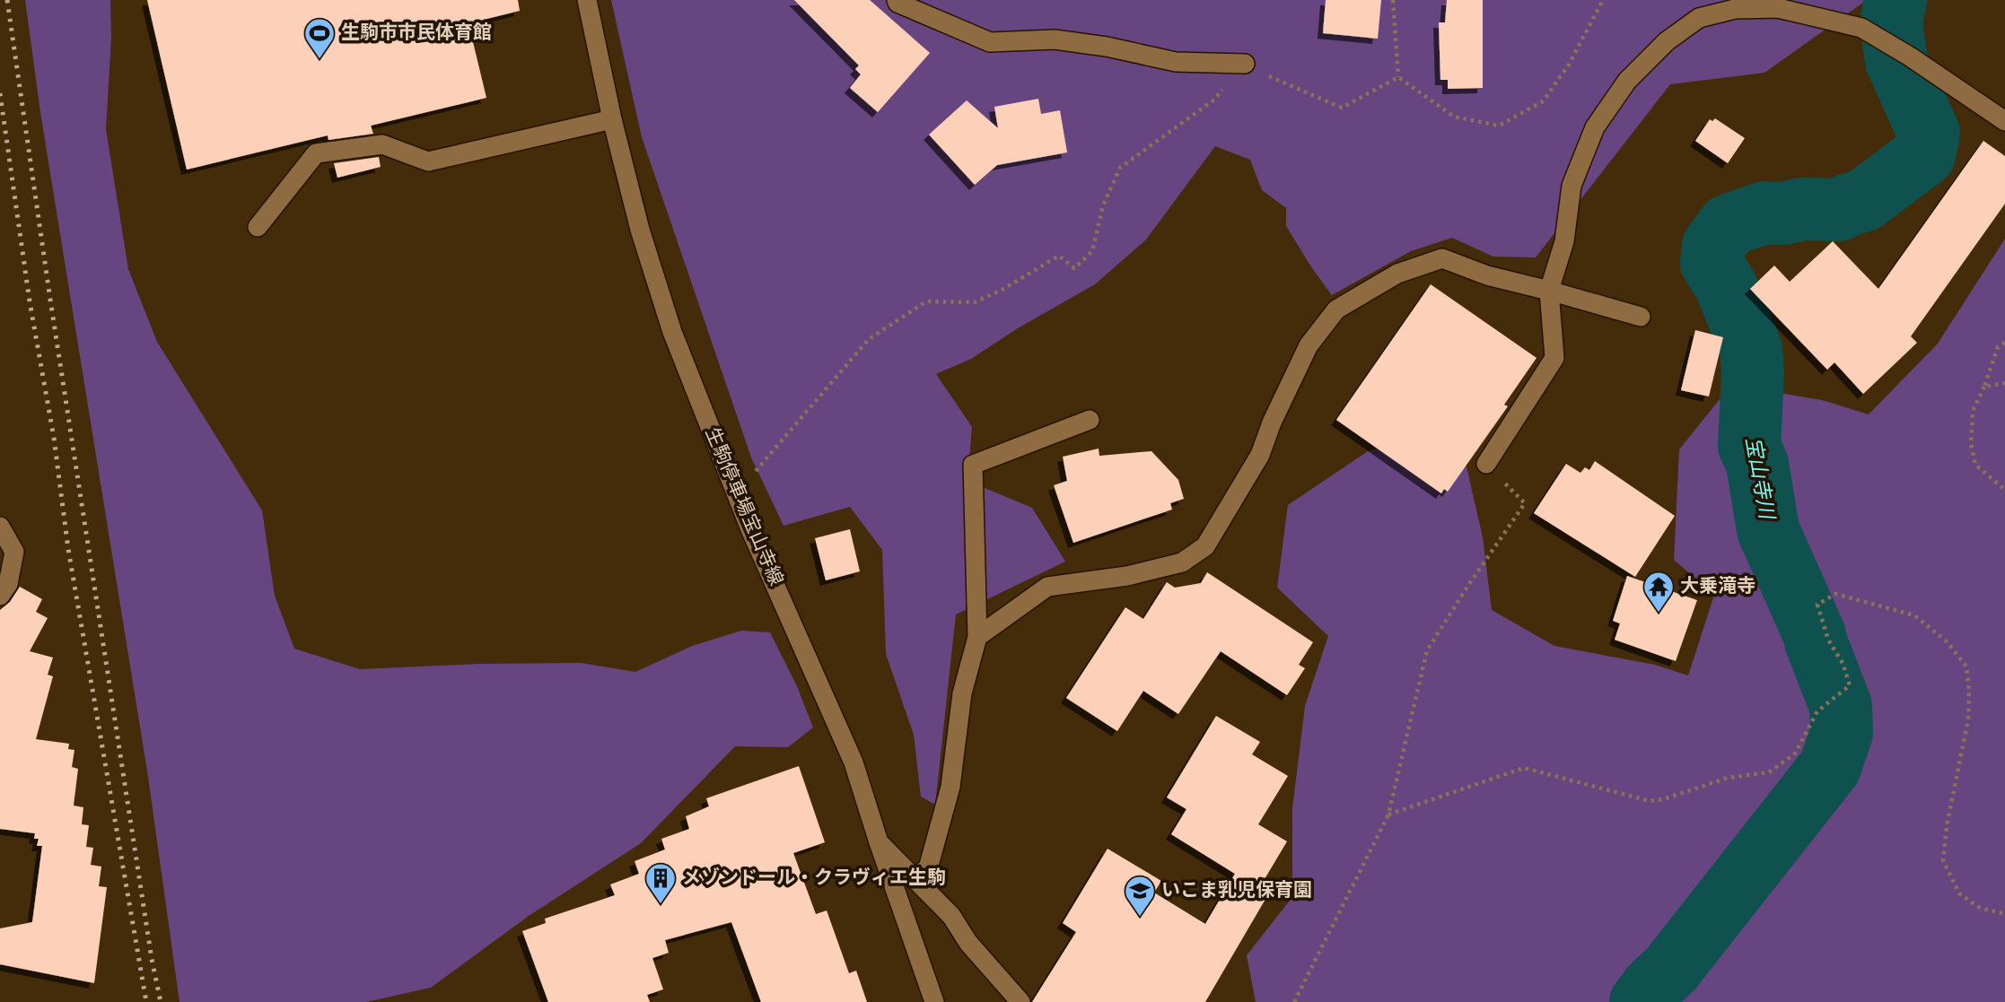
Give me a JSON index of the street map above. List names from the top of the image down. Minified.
{"streets":{"street":["生駒停車場宝山寺線"]},"water":["宝山寺川"],"places":{"sports":["生駒市市民体育館"],"temple":["大乗滝寺"],"building":["メゾンドール・クラヴィエ生駒"],"school or university":["いこま乳児保育園"]}}
